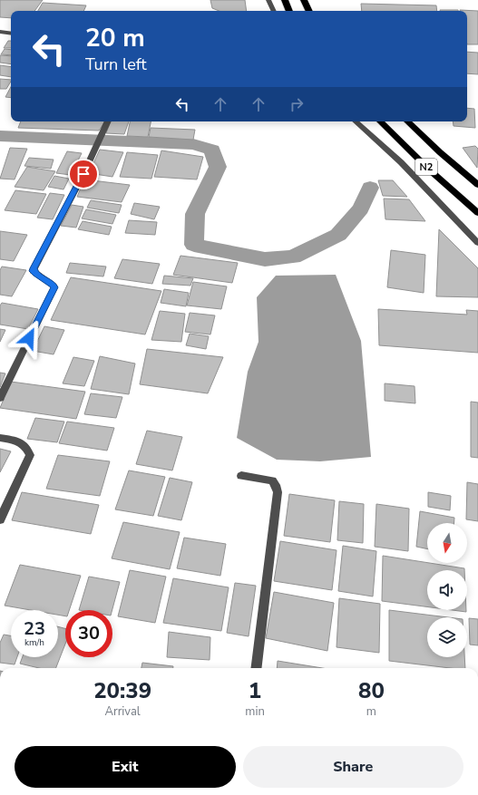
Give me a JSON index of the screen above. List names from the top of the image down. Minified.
{"streets":{"highway":["N2"]},"north":"bottom","page":{"turn":["20 m","Turn left"],"speed":"23 km/h","limit":"30","eta":["20:39","Arrival","1","min","80","m"],"buttons":["Exit","Share"]}}
